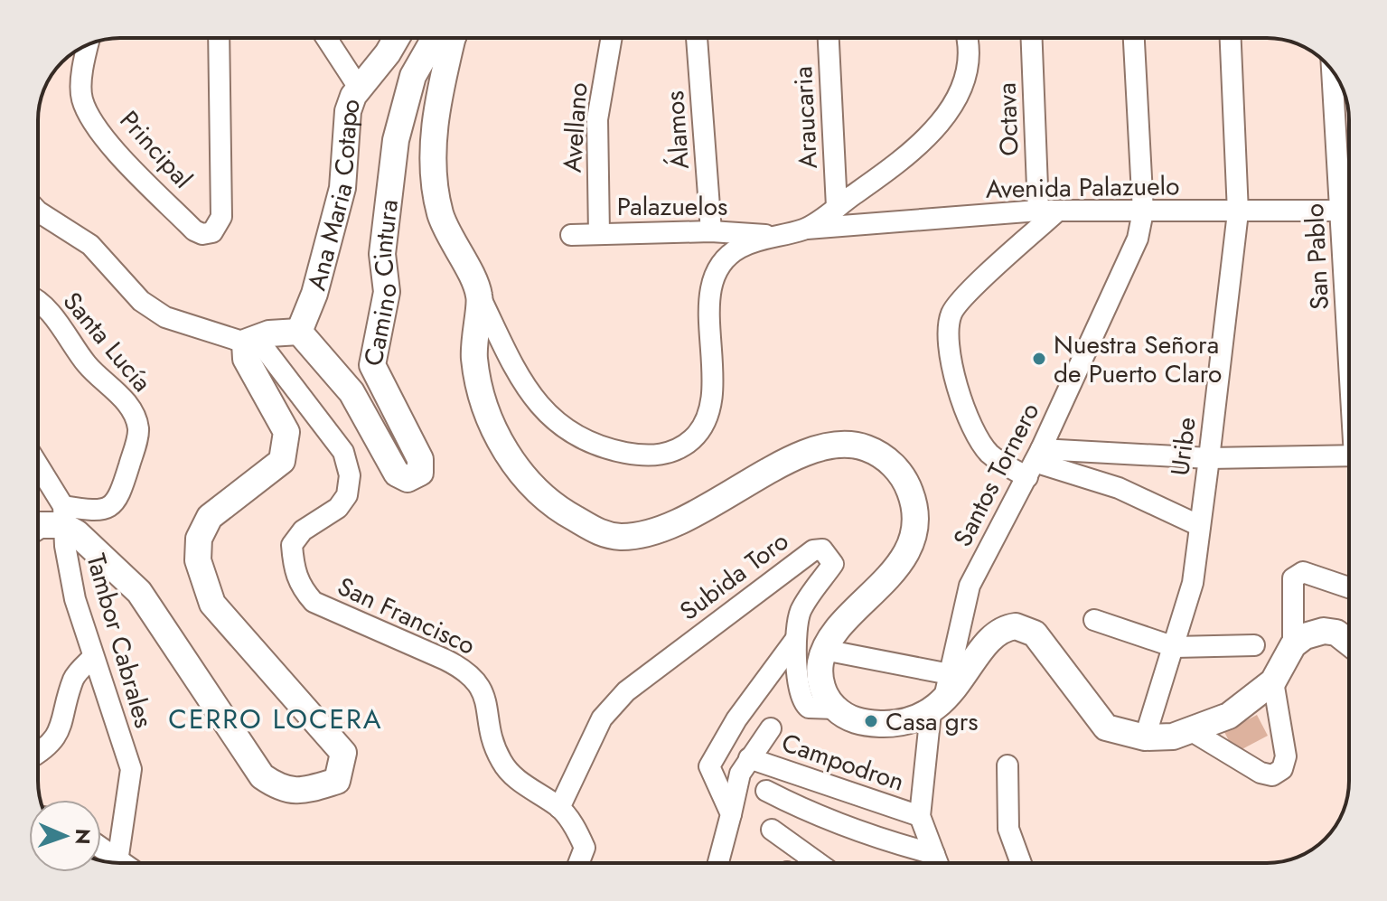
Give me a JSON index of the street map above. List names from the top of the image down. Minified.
{"streets":{"main road":["Ana Maria Cotapo","Camino Cintura"],"street":["Araucaria","Octava","Avellano","Álamos","Principal","Avenida Palazuelo","Palazuelos","San Pablo","Santa Lucía","Uribe","Santos Tornero","Subida Toro","San Francisco","Tambor Cabrales","Campodron"]},"crossings":[["Octava","Avenida Palazuelo"],["Avellano","Palazuelos"],["Álamos","Palazuelos"],["Avenida Palazuelo","Palazuelos"],["Avenida Palazuelo","Uribe"],["Avenida Palazuelo","Santos Tornero"],["Ana Maria Cotapo","Camino Cintura"],["Santa Lucía","Tambor Cabrales"],["Santos Tornero","Campodron"],["Subida Toro","San Francisco"]],"districts":["CERRO LOCERA"],"places":["Nuestra Señora de Puerto Claro","Casa grs"],"north":"right"}
